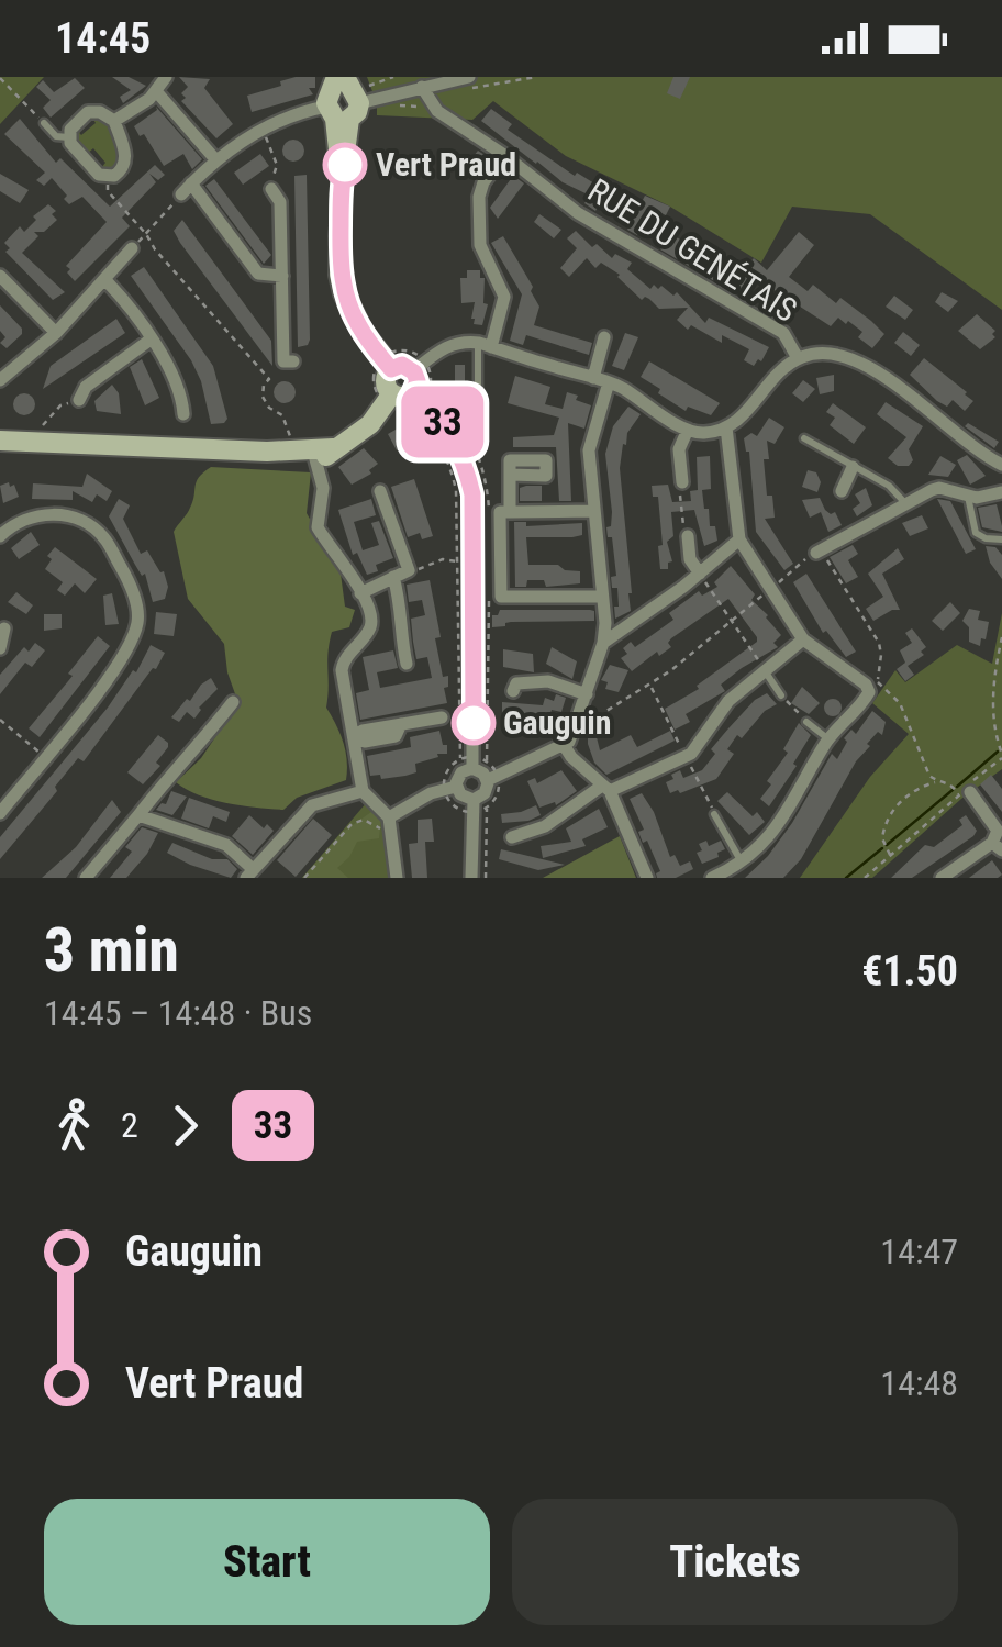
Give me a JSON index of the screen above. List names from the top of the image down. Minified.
{"streets":{"street":["RUE DU GENÉTAIS"]},"places":["Vert Praud","Gauguin"],"lines":["bus line 33"],"page":{"status":"14:45","on_map":"33","heading":["3 min","14:45 – 14:48 · Bus","€1.50"],"legs":["2","33"],"list":[{"name":"Gauguin","value":"14:47"},{"name":"Vert Praud","value":"14:48"}],"buttons":["Start","Tickets"]}}
